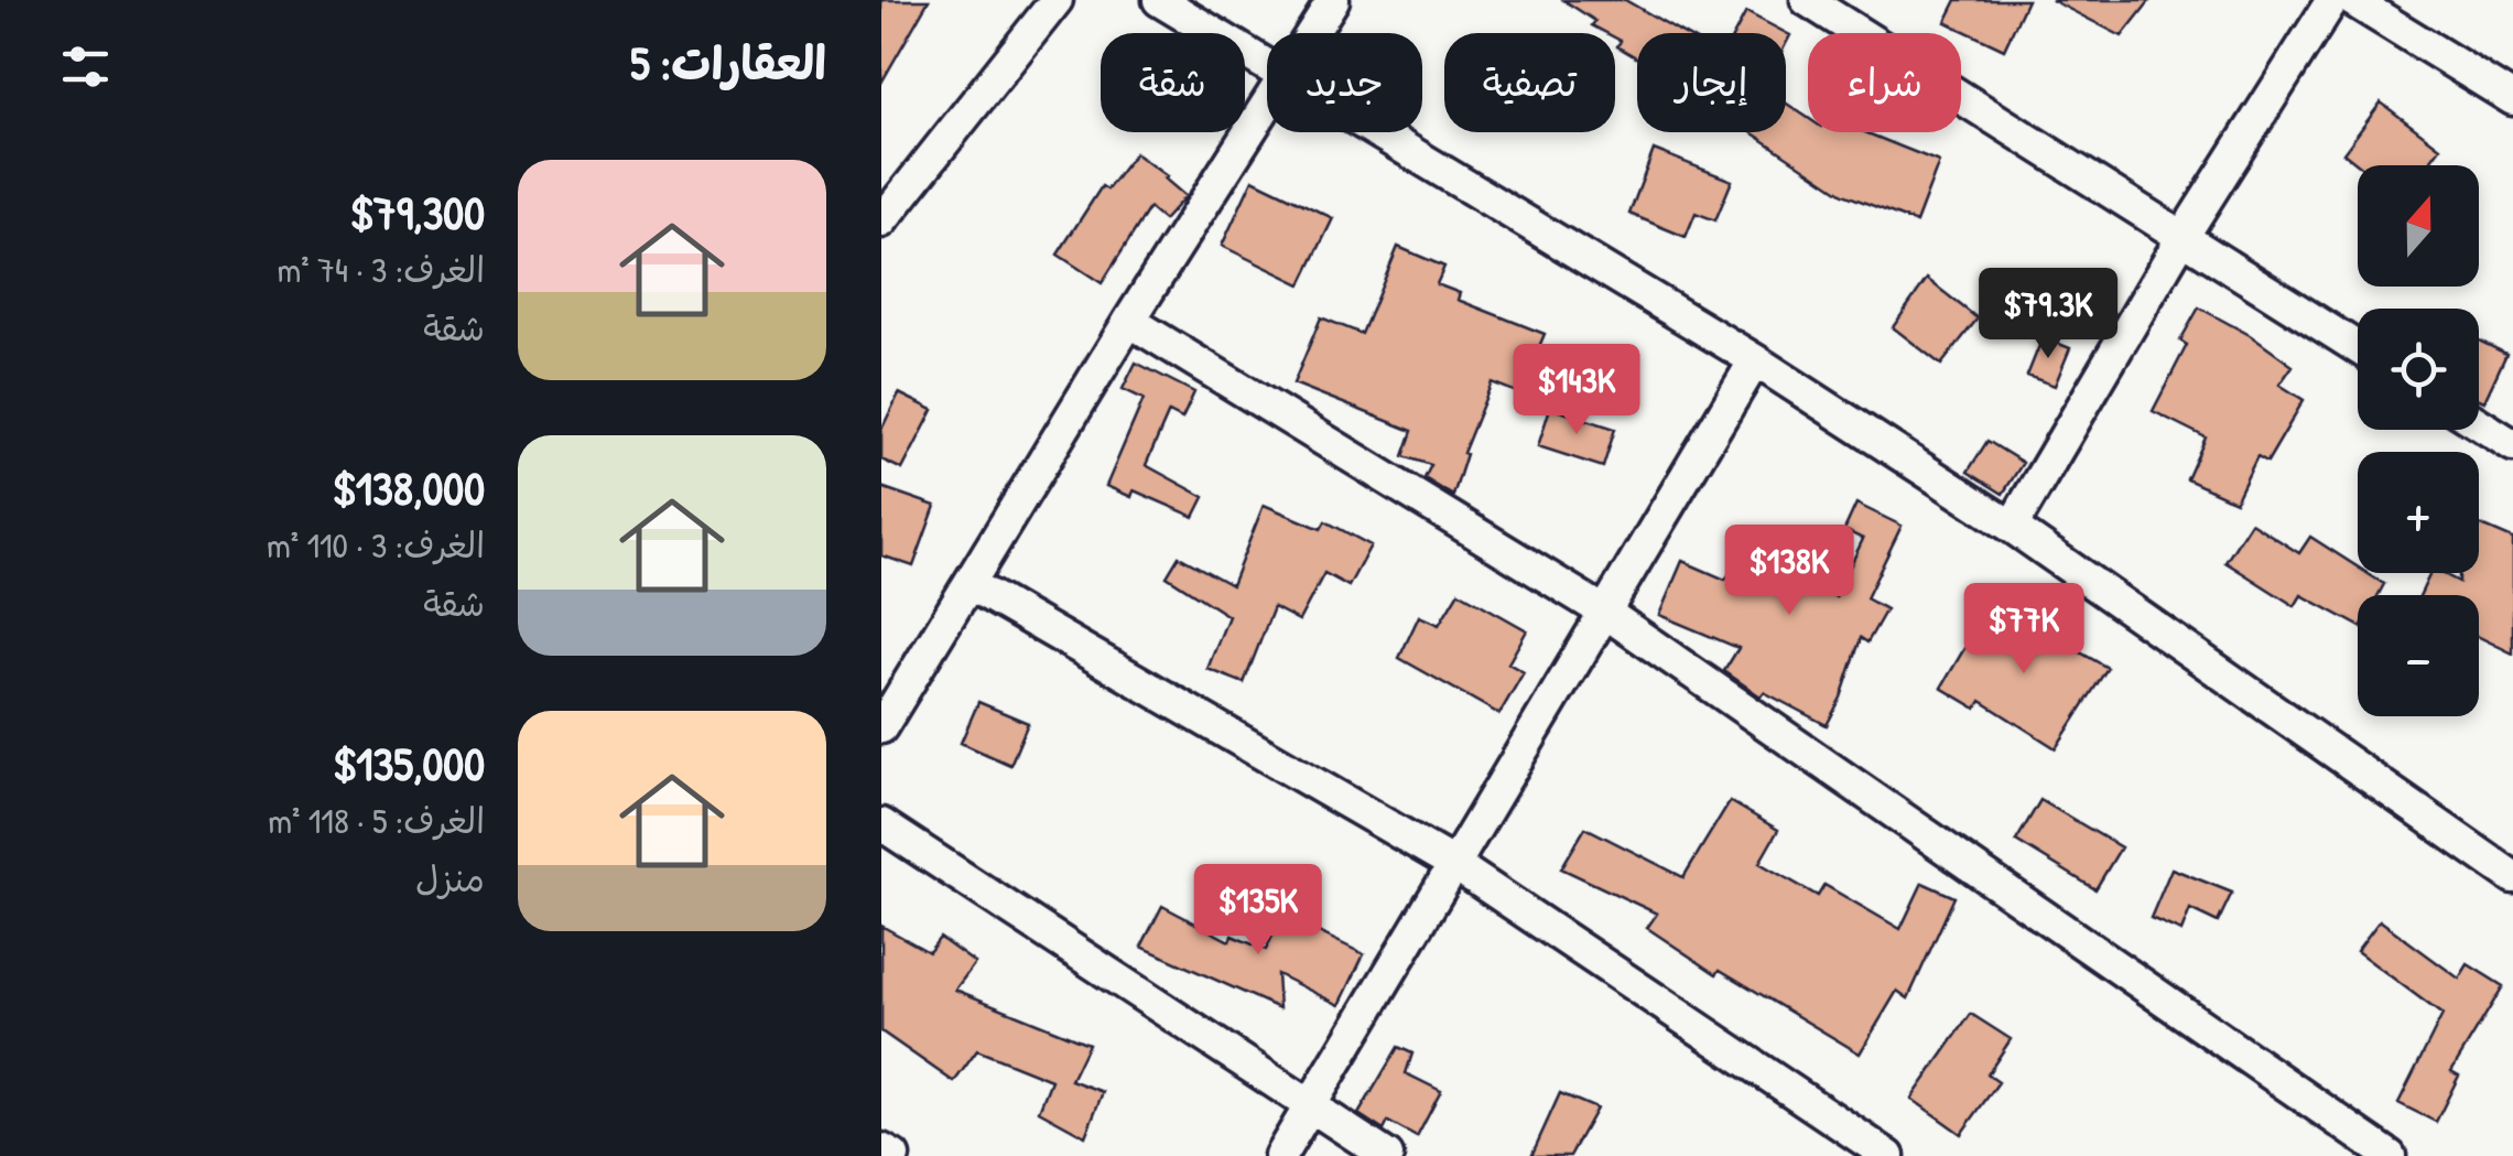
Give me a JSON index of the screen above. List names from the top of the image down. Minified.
{"north":"top","page":{"heading":"العقارات: 5","chip":["شراء","إيجار","تصفية","جديد","شقة"],"list":[{"name":"$79,300","note":"الغرف: 3 · 74 m² · شقة"},{"name":"$138,000","note":"الغرف: 3 · 110 m² · شقة"},{"name":"$135,000","note":"الغرف: 5 · 118 m² · منزل"}],"map_buttons":["+","−"],"price":["$79.3K","$143K","$138K","$77K","$135K"]}}
